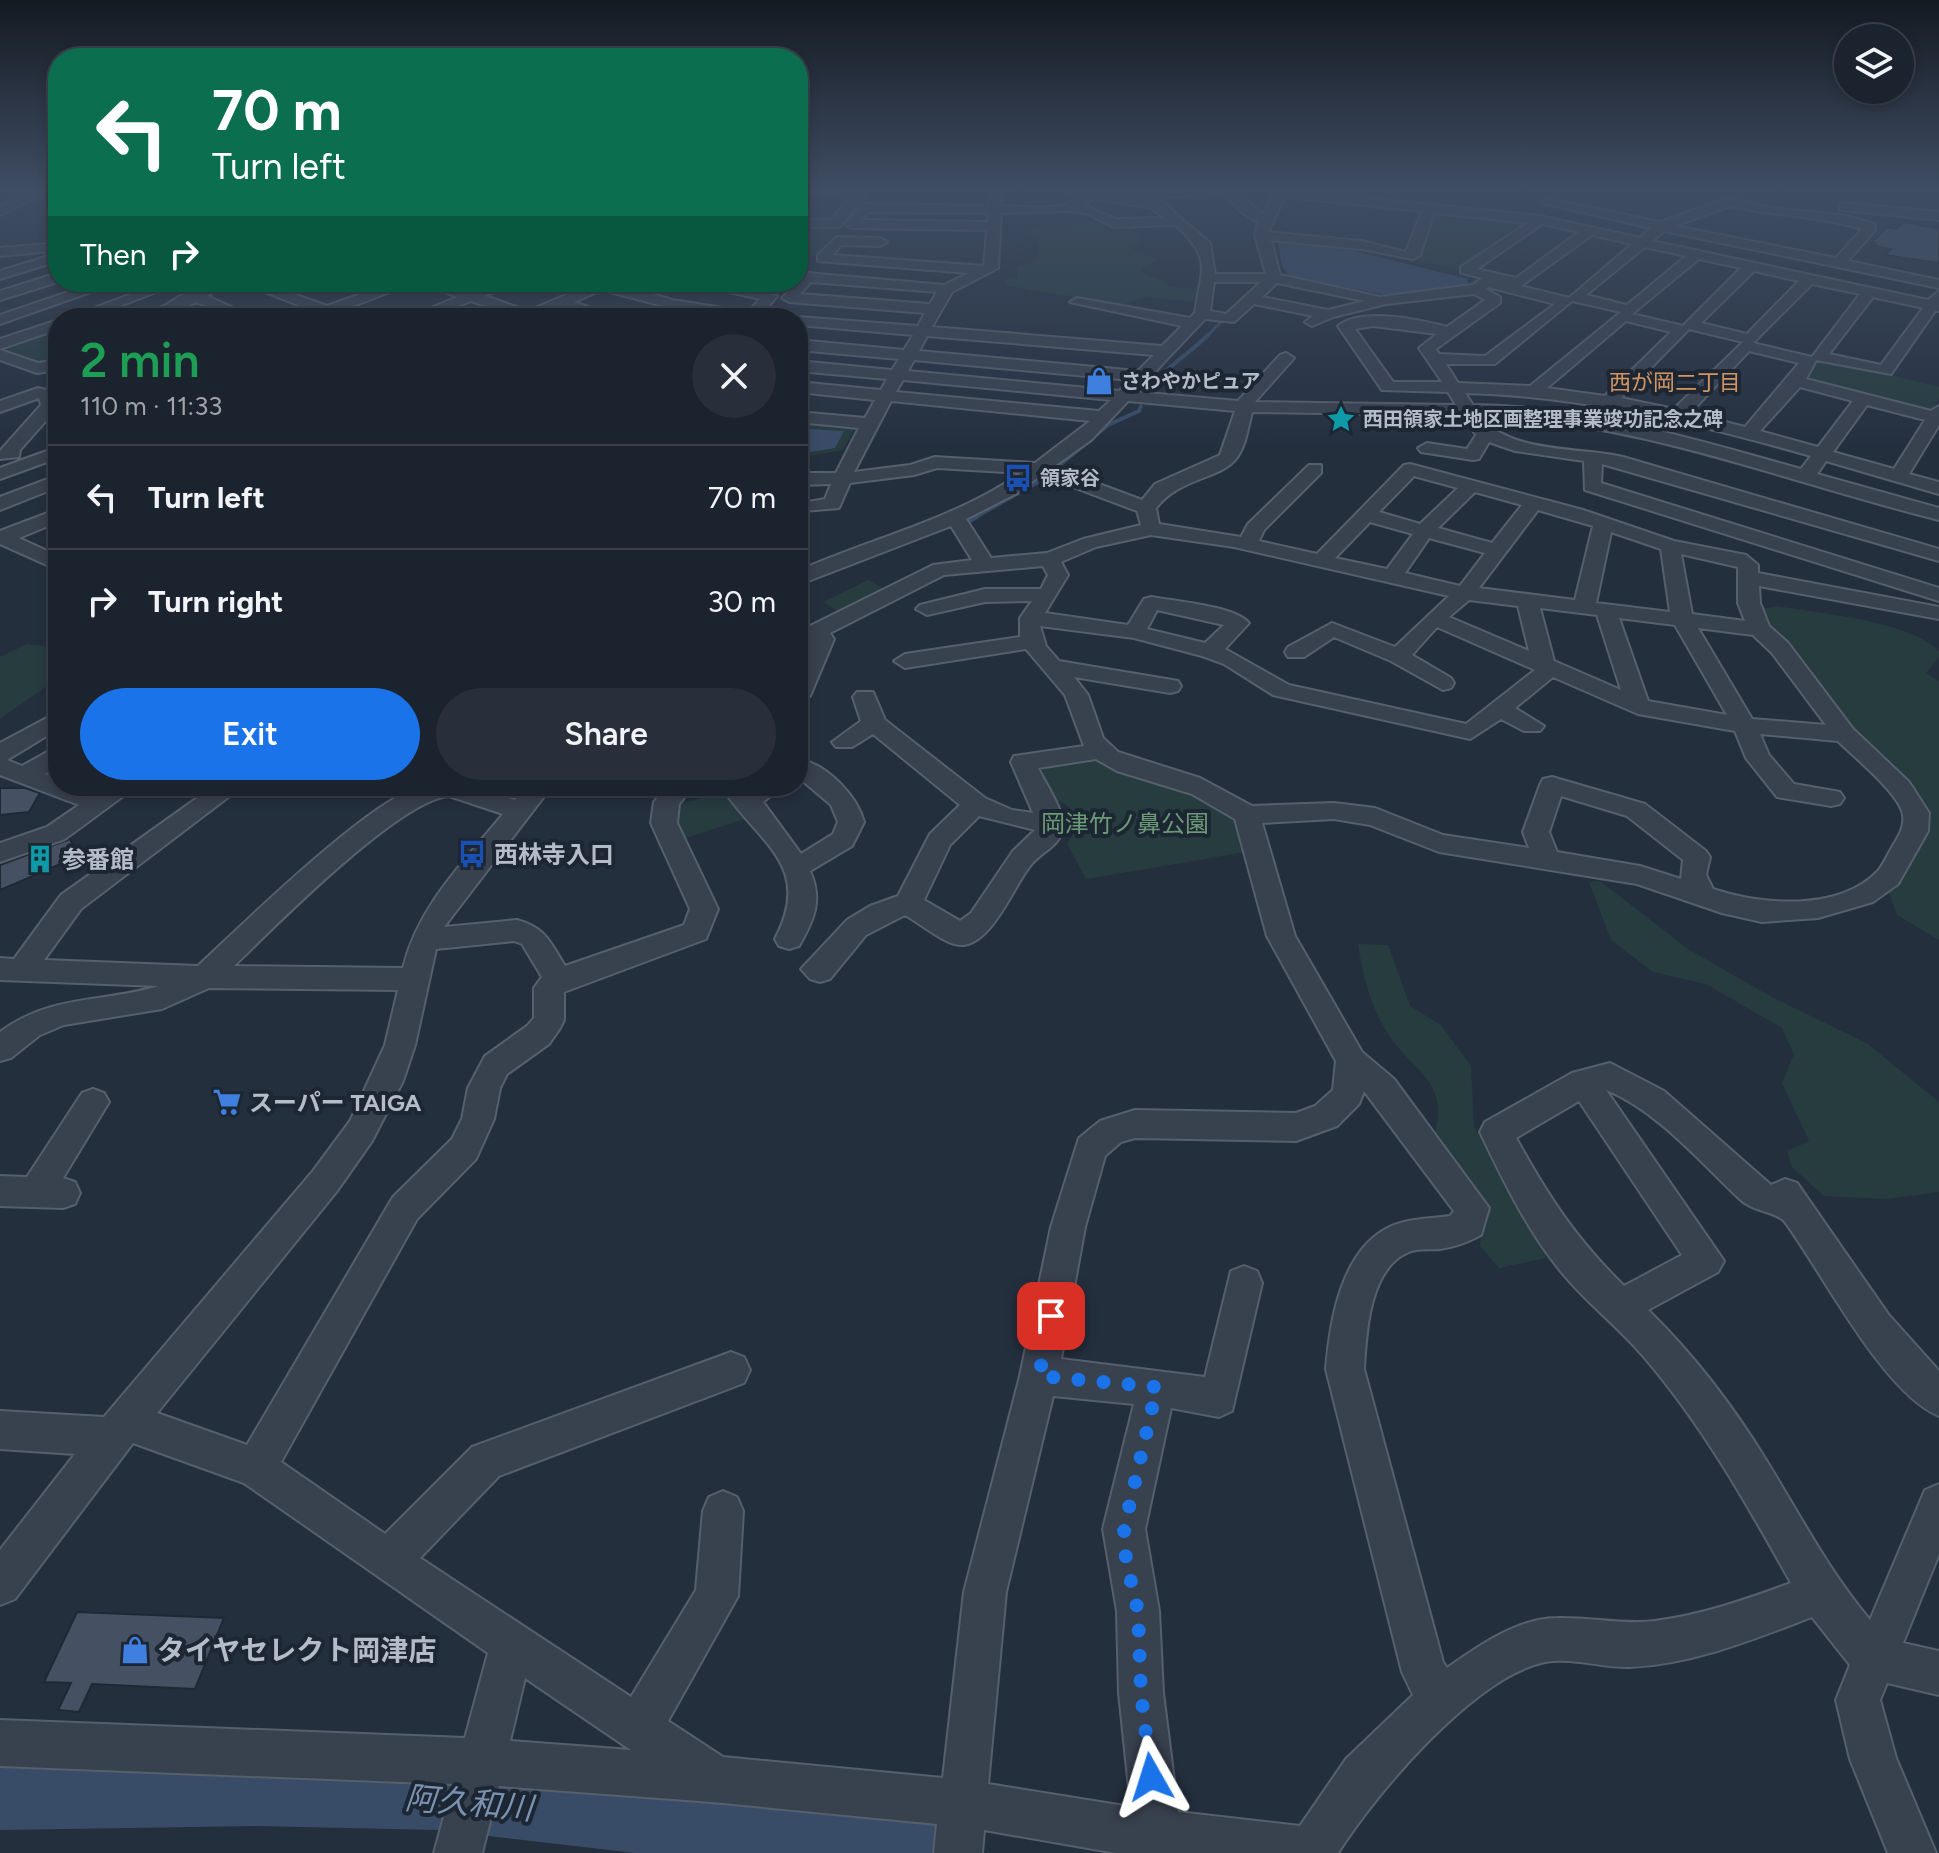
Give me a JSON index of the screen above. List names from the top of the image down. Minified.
{"districts":["西が岡二丁目"],"water":["阿久和川"],"parks":["岡津竹ノ鼻公園"],"places":{"shop":["さわやかピュア","タイヤセレクト岡津店"],"place":["西田領家土地区画整理事業竣功記念之碑"],"bus stop":["領家谷","西林寺入口"],"building":["参番館"],"supermarket":["スーパー TAIGA"]},"page":{"turn":["70 m","Turn left"],"then":"Then","heading":["2 min","110 m · 11:33"],"list":[{"name":"Turn left","value":"70 m"},{"name":"Turn right","value":"30 m"}],"buttons":["Exit","Share"]}}
